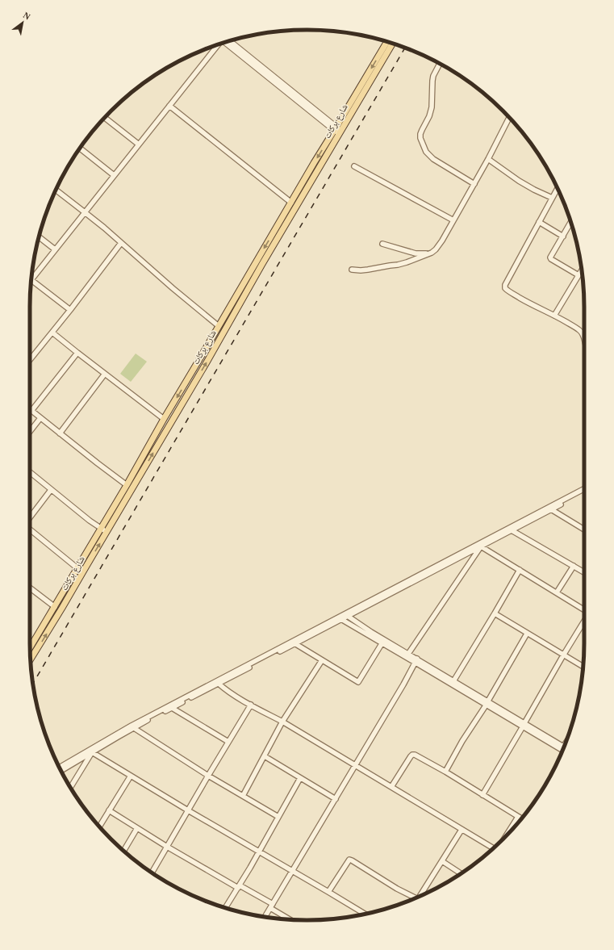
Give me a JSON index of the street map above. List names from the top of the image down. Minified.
{"streets":{"main road":["شارع بركات"]},"north":"top right"}
